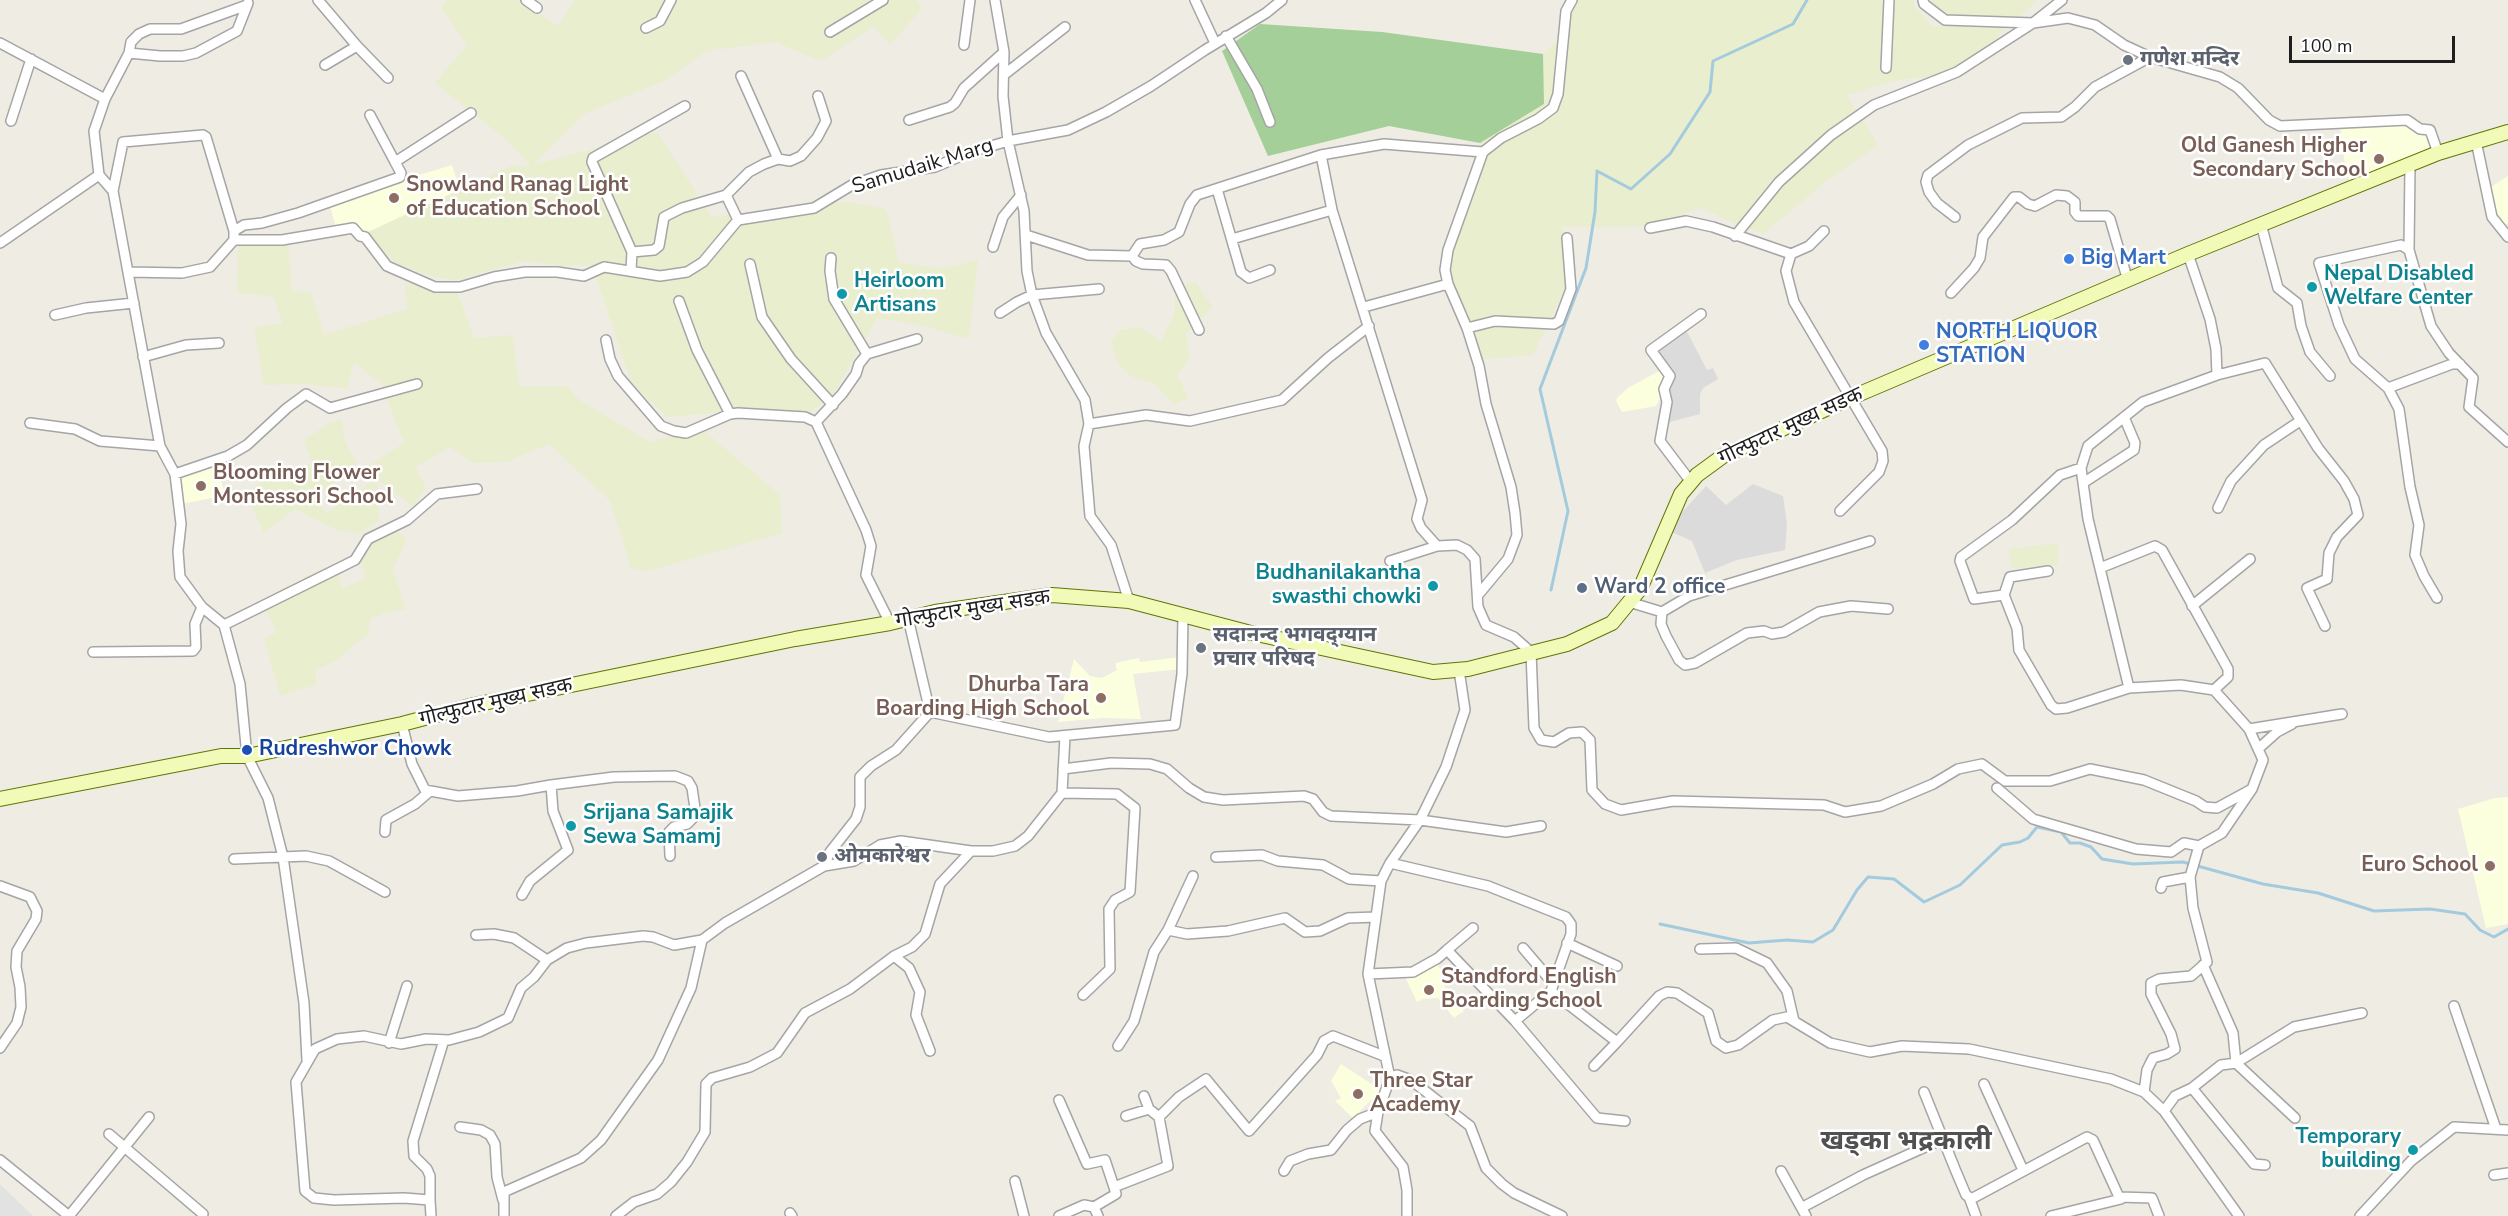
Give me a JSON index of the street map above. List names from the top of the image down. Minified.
{"streets":{"main road":["गोल्फुटार मुख्य सडक"],"street":["Samudaik Marg"]},"districts":["खड्का भद्रकाली"],"places":["गणेश मन्दिर","Old Ganesh Higher Secondary School","Snowland Ranag Light of Education School","Big Mart","Nepal Disabled Welfare Center","Heirloom Artisans","NORTH LIQUOR STATION","Blooming Flower Montessori School","Budhanilakantha swasthi chowki","Ward 2 office","सदानन्द भगवद्ग्यान प्रचार परिषद","Dhurba Tara Boarding High School","Rudreshwor Chowk","Srijana Samajik Sewa Samamj","ओमकारेश्वर","Euro School","Standford English Boarding School","Three Star Academy","Temporary building"],"scale_bar":"100 m"}
